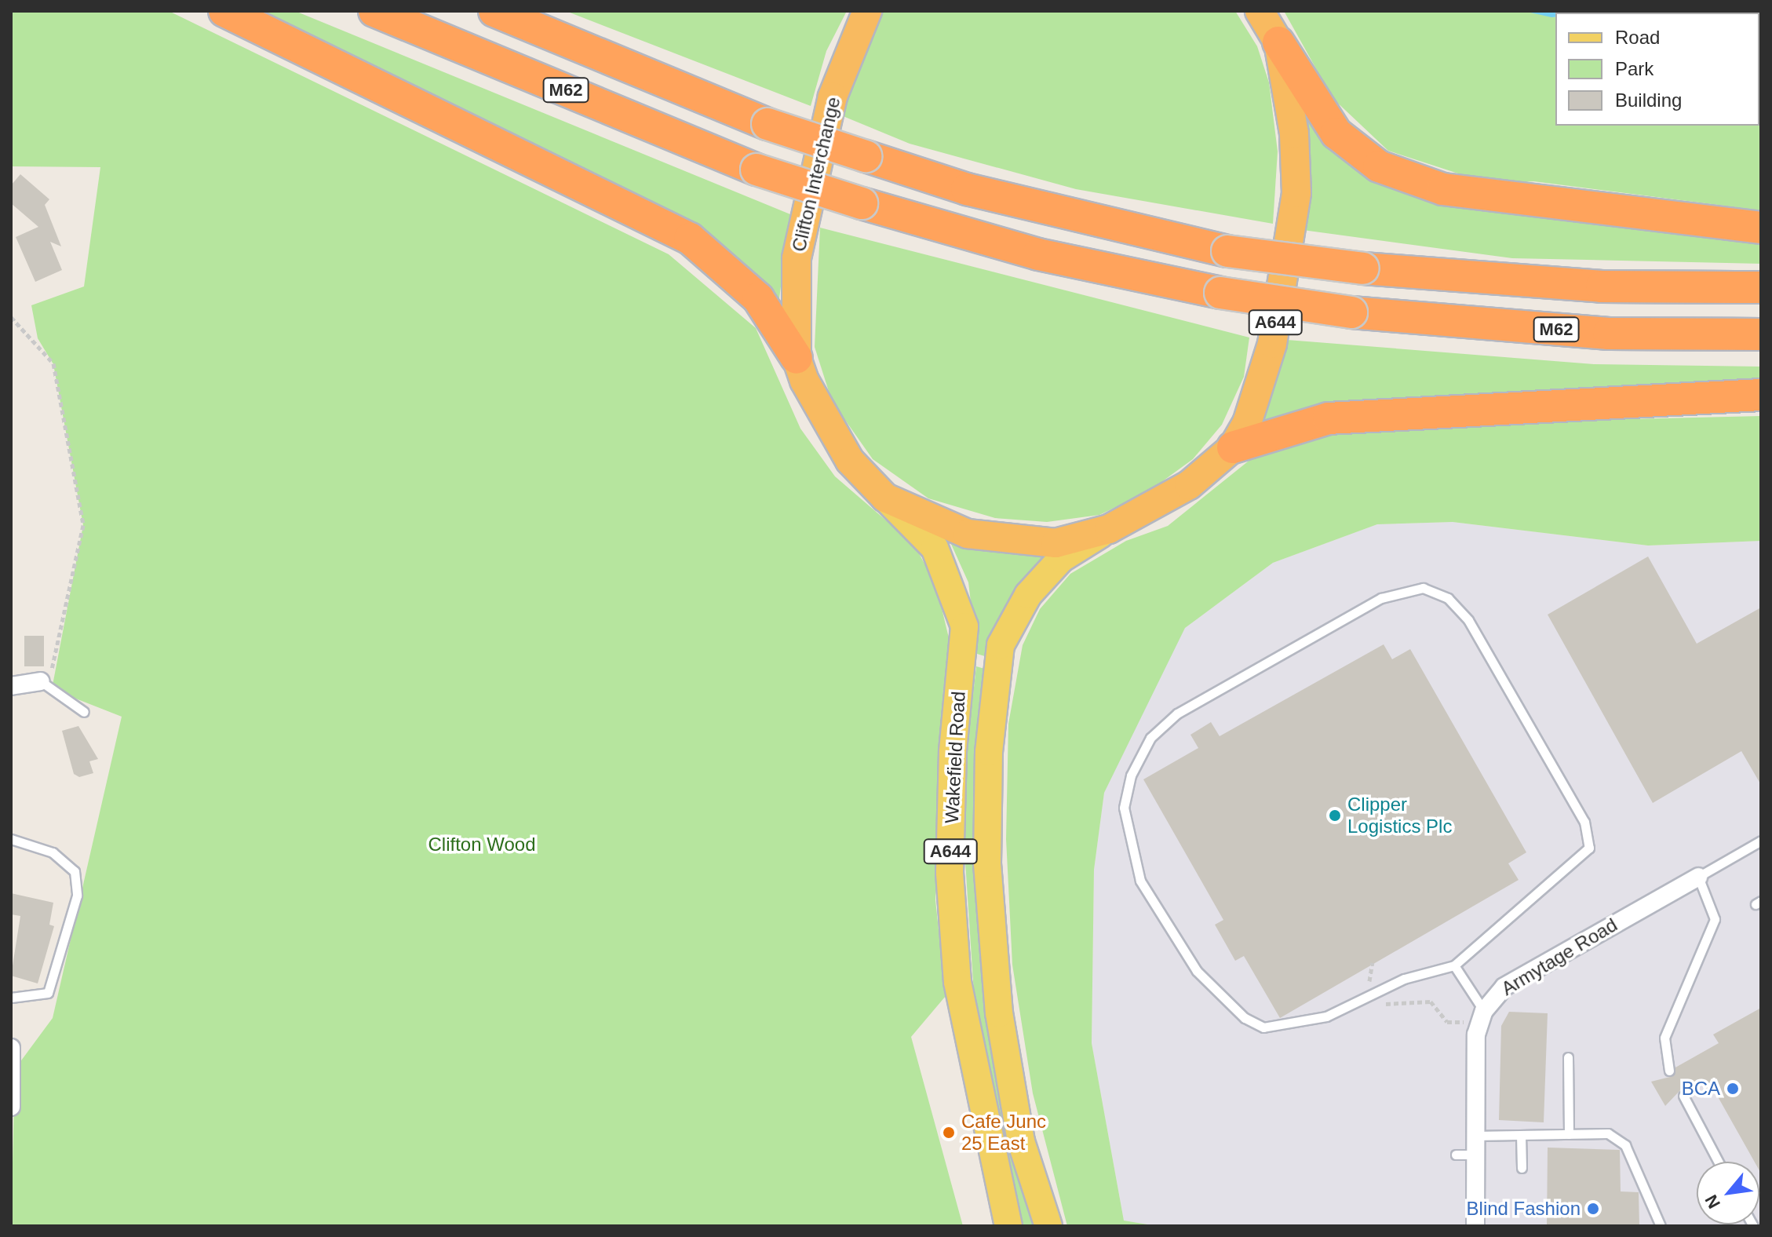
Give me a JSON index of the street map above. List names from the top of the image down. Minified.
{"streets":{"highway":["M62","Clifton Interchange","A644"],"main road":["Wakefield Road"],"street":["Armytage Road"]},"crossings":[["Clifton Interchange","Wakefield Road"]],"parks":["Clifton Wood"],"places":["Clipper Logistics Plc","BCA","Cafe Junc 25 East","Blind Fashion"],"legend":["Road","Park","Building"],"north":"bottom left"}
